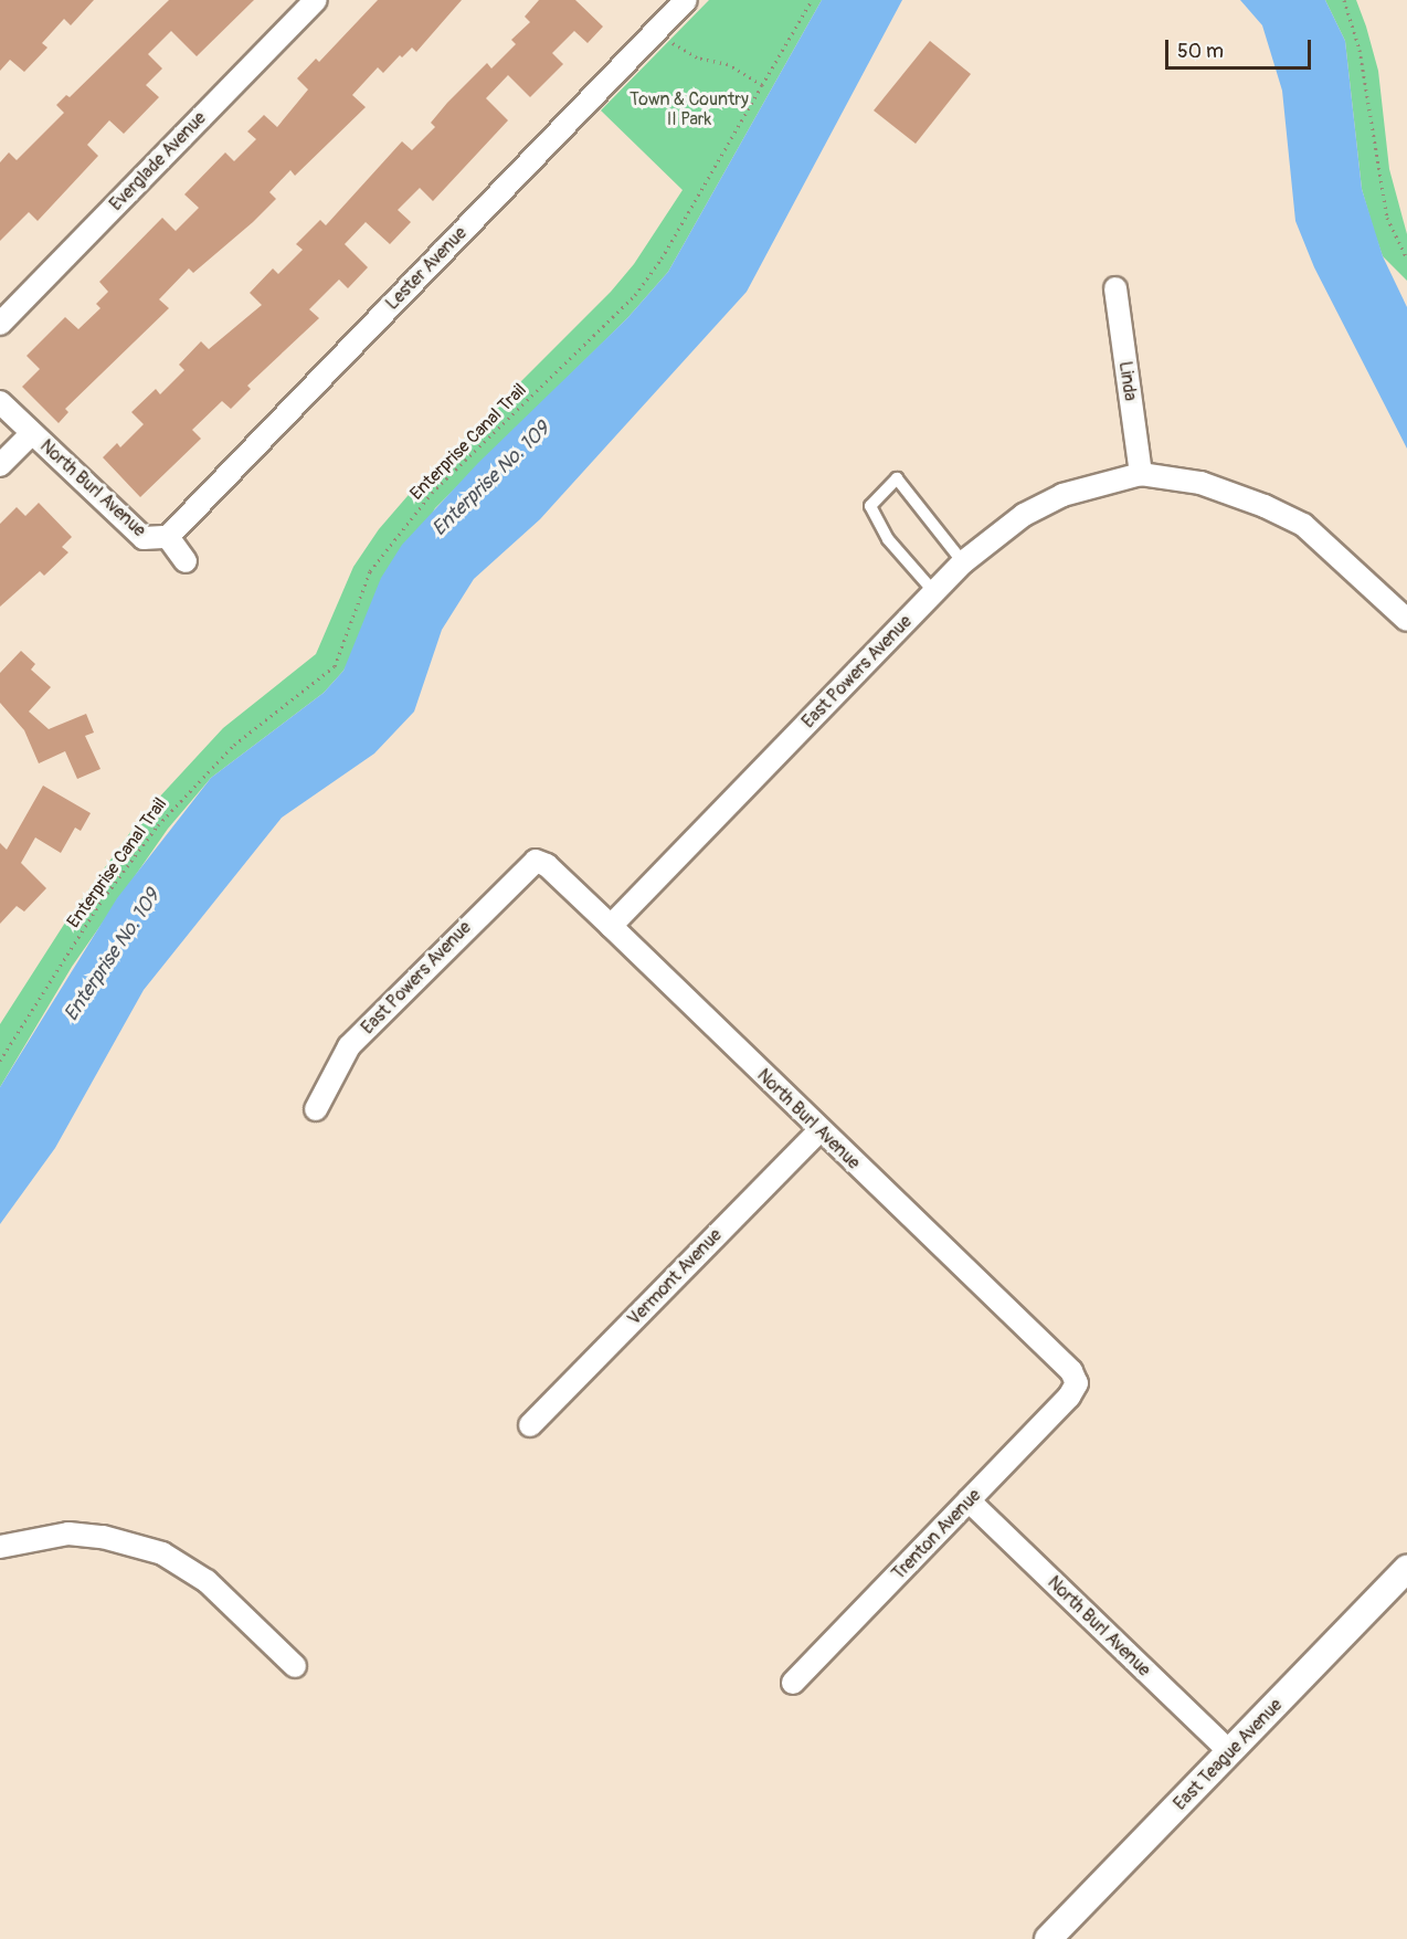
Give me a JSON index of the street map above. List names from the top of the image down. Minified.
{"streets":{"street":["Everglade Avenue","Lester Avenue","Linda","North Burl Avenue","East Powers Avenue","Vermont Avenue","Trenton Avenue","East Teague Avenue"],"path":["Enterprise Canal Trail"]},"crossings":[["Lester Avenue","North Burl Avenue"],["Linda","East Powers Avenue"],["North Burl Avenue","East Powers Avenue"],["North Burl Avenue","Vermont Avenue"],["North Burl Avenue","Trenton Avenue"],["North Burl Avenue","East Teague Avenue"]],"water":["Enterprise No. 109"],"parks":["Town & Country II Park"],"scale_bar":"50 m"}
